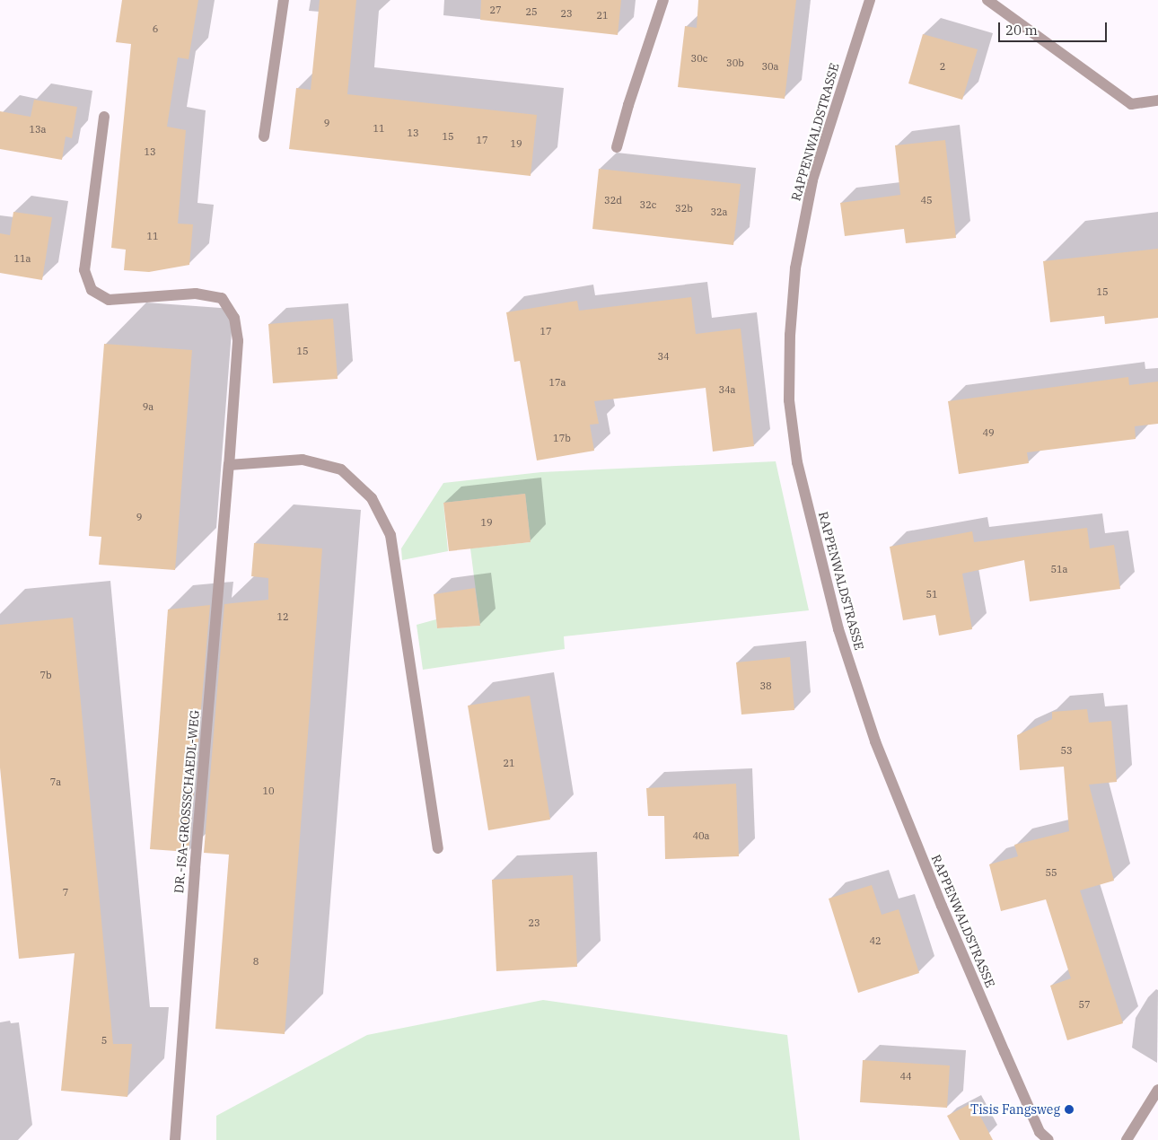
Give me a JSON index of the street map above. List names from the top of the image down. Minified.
{"streets":{"street":["RAPPENWALDSTRASSE","DR.-ISA-GROSSSCHAEDL-WEG"]},"places":["Tisis Fangsweg"],"house_numbers":["27","25","23","21","6","30c","30b","30a","2","9","11","13a","13","15","17","19","13","32d","45","32c","32b","32a","11","11a","15","17","15","34","17a","34a","9a","49","17b","9","19","51a","51","12","7b","38","53","21","7a","10","40a","55","7","23","42","8","57","5","44"],"scale_bar":"20 m"}
